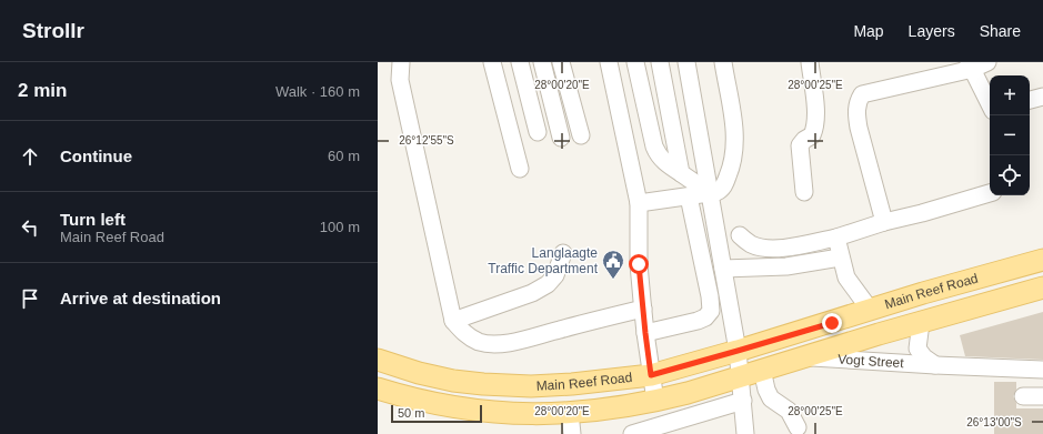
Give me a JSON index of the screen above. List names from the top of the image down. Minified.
{"streets":{"main road":["Main Reef Road"],"street":["Vogt Street"]},"crossings":[["Main Reef Road","Vogt Street"]],"places":{"public building":["Langlaagte Traffic Department"]},"scale_bar":"50 m","page":{"header":"Strollr","nav":["Map","Layers","Share"],"heading":["2 min","Walk · 160 m"],"map_buttons":["+","−"],"list":[["Continue","60 m"],["Turn left","Main Reef Road","100 m"],"Arrive at destination"],"scale":"50 m"},"coordinates":["28°00'20\"E","28°00'25\"E","26°12'55\"S","26°13'00\"S"]}
